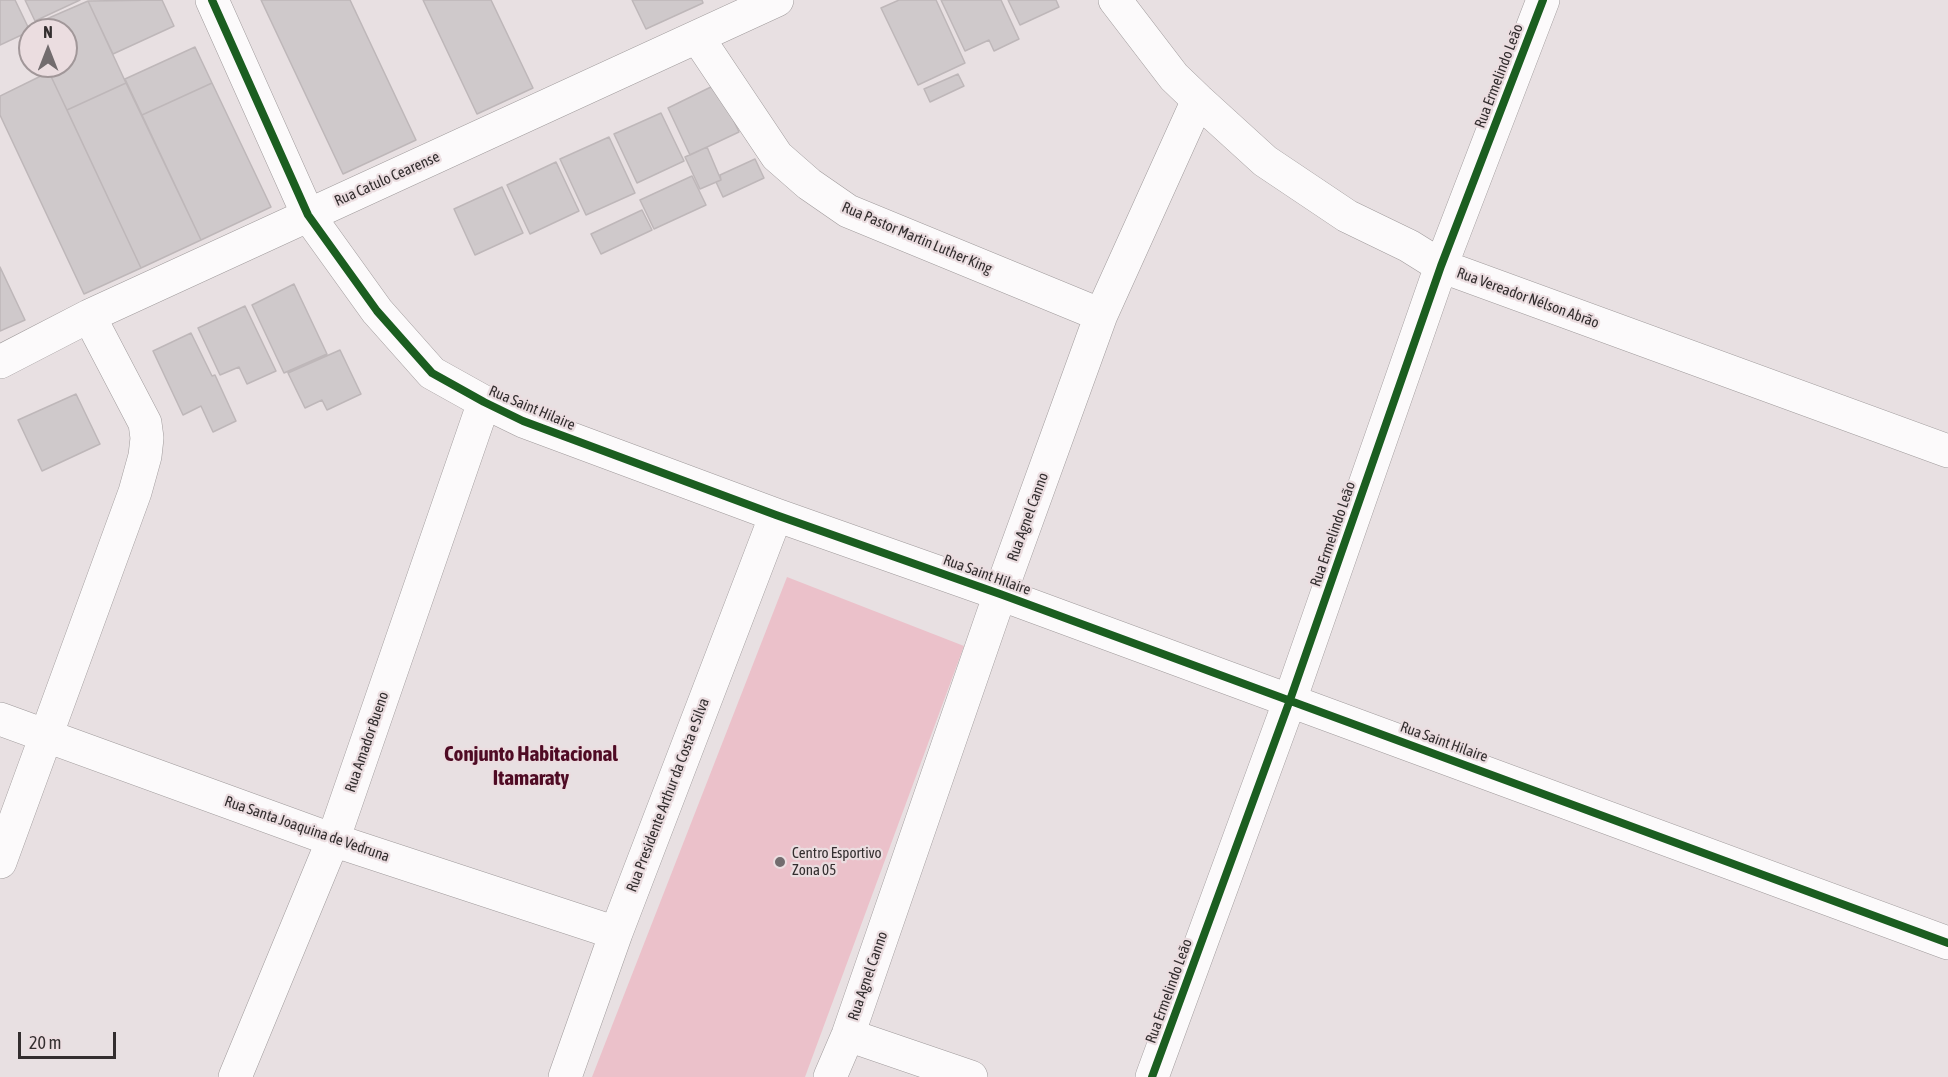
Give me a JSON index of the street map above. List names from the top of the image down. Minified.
{"streets":{"street":["Rua Ermelindo Leão","Rua Catulo Cearense","Rua Pastor Martin Luther King","Rua Vereador Nélson Abrão","Rua Saint Hilaire","Rua Agnel Canno","Rua Amador Bueno","Rua Presidente Arthur da Costa e Silva","Rua Santa Joaquina de Vedruna"]},"crossings":[["Rua Ermelindo Leão","Rua Vereador Nélson Abrão"],["Rua Ermelindo Leão","Rua Saint Hilaire"],["Rua Catulo Cearense","Rua Pastor Martin Luther King"],["Rua Catulo Cearense","Rua Saint Hilaire"],["Rua Pastor Martin Luther King","Rua Agnel Canno"],["Rua Vereador Nélson Abrão","Rua Agnel Canno"],["Rua Saint Hilaire","Rua Agnel Canno"],["Rua Saint Hilaire","Rua Amador Bueno"],["Rua Saint Hilaire","Rua Presidente Arthur da Costa e Silva"],["Rua Amador Bueno","Rua Santa Joaquina de Vedruna"],["Rua Presidente Arthur da Costa e Silva","Rua Santa Joaquina de Vedruna"]],"districts":["Conjunto Habitacional Itamaraty"],"places":["Centro Esportivo Zona 05"],"scale_bar":"20 m","north":"top"}
